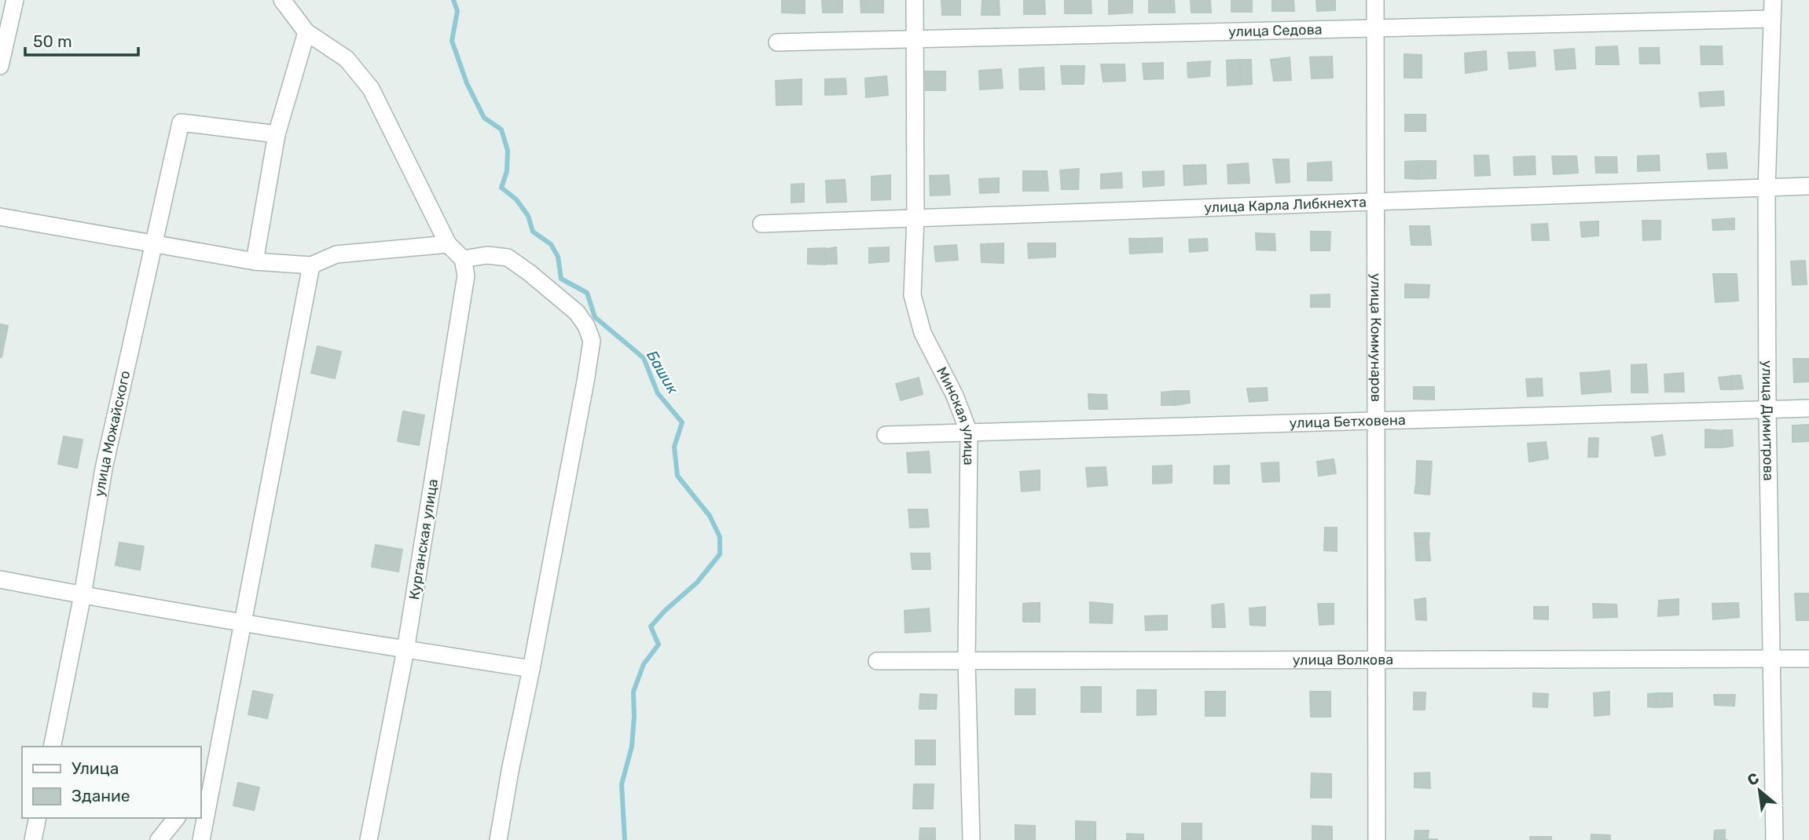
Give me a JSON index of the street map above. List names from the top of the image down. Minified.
{"streets":{"street":["улица Седова","улица Карла Либкнехта","улица Коммунаров","Минская улица","улица Димитрова","улица Бетховена","улица Можайского","Курганская улица","улица Волкова"]},"crossings":[["улица Седова","улица Коммунаров"],["улица Седова","Минская улица"],["улица Седова","улица Димитрова"],["улица Карла Либкнехта","улица Коммунаров"],["улица Карла Либкнехта","Минская улица"],["улица Карла Либкнехта","улица Димитрова"],["улица Коммунаров","улица Бетховена"],["улица Коммунаров","улица Волкова"],["Минская улица","улица Бетховена"],["Минская улица","улица Волкова"],["улица Димитрова","улица Бетховена"],["улица Димитрова","улица Волкова"]],"water":["Башик"],"legend":["Улица","Здание"],"scale_bar":"50 m","north":"top left"}
